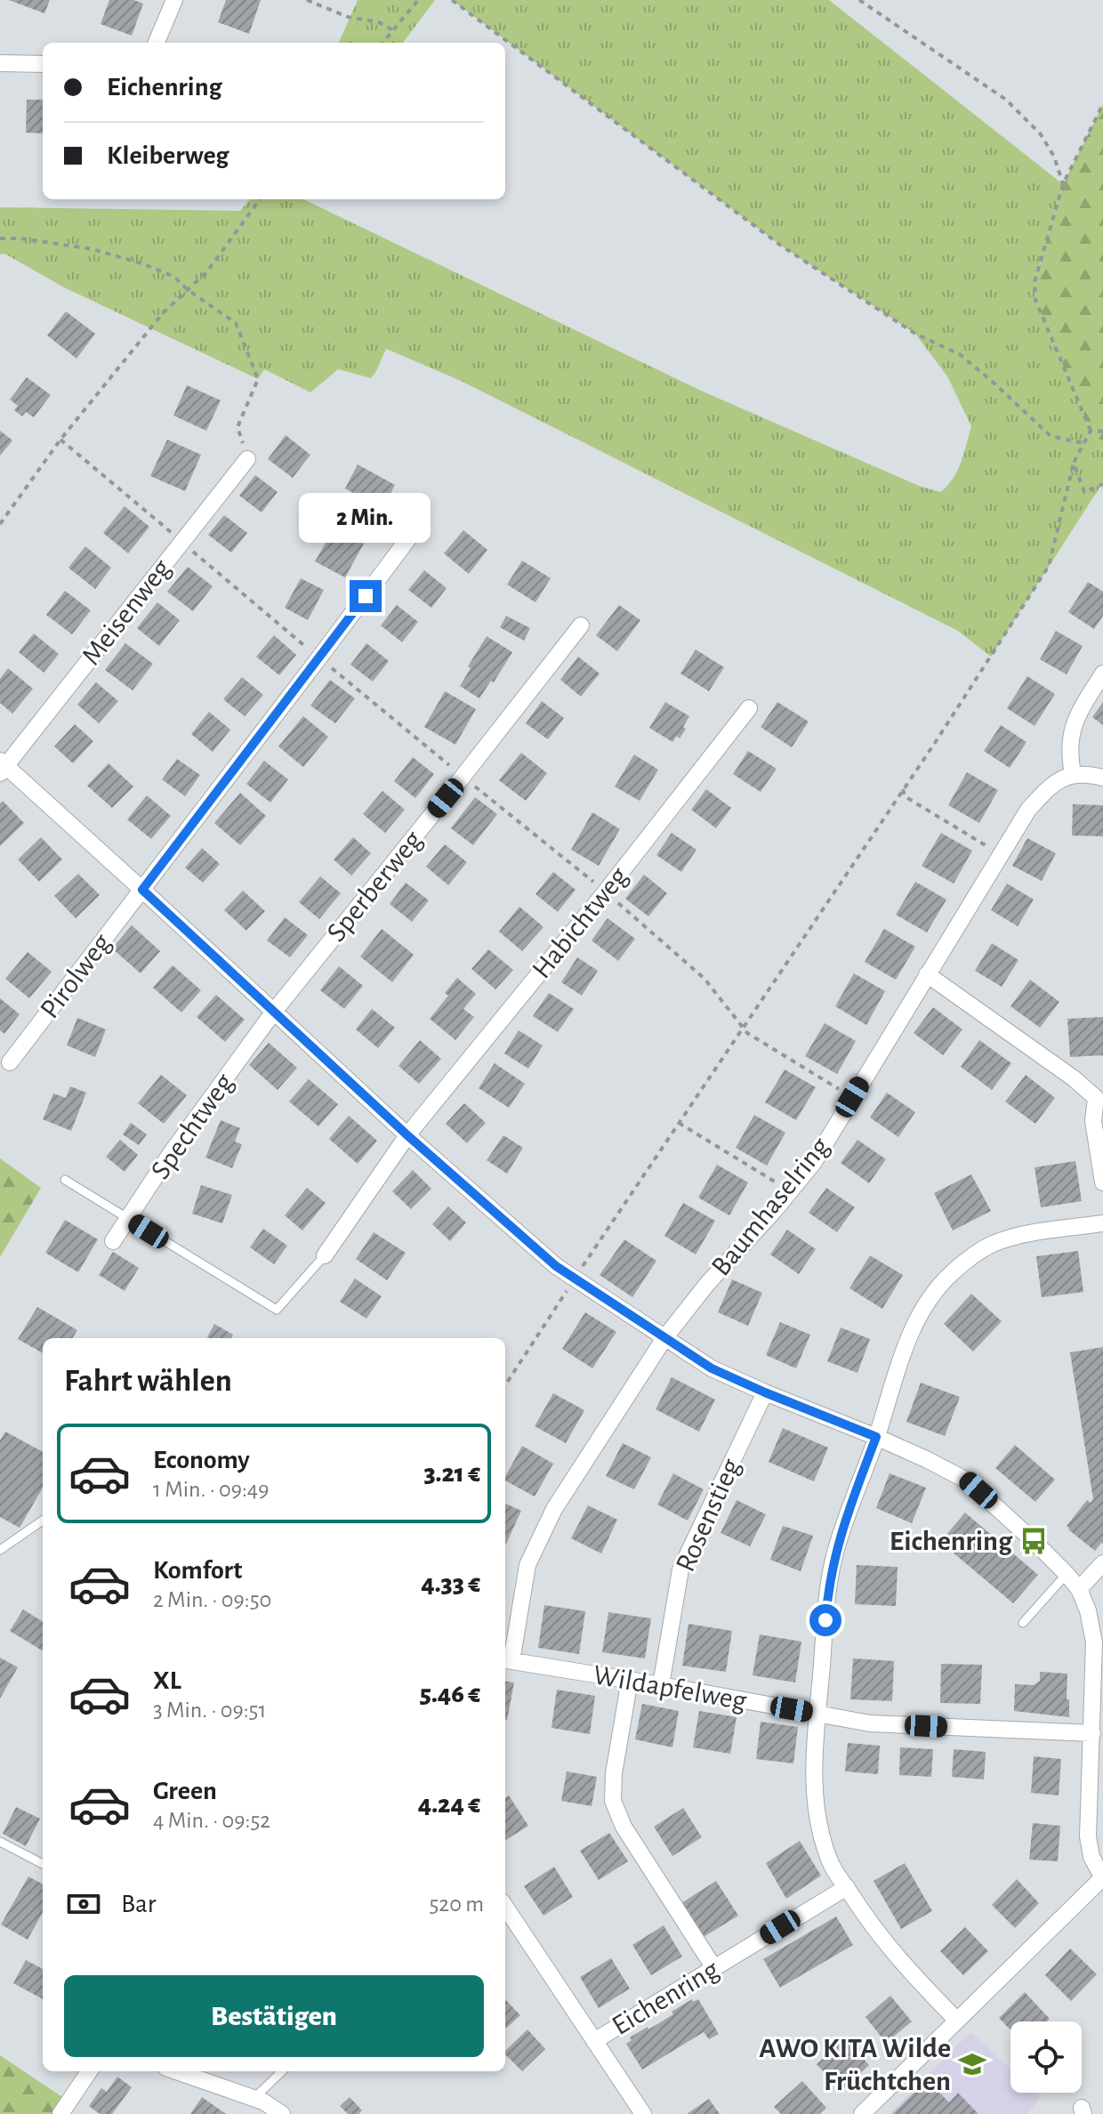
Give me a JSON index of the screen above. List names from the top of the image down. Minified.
{"streets":{"street":["Meisenweg","Sperberweg","Habichtweg","Pirolweg","Spechtweg","Baumhaselring","Rosenstieg","Wildapfelweg","Eichenring"]},"crossings":[["Sperberweg","Spechtweg"],["Baumhaselring","Wildapfelweg"],["Rosenstieg","Wildapfelweg"]],"places":{"bus stop":["Eichenring"],"school or university":["AWO KITA Wilde Früchtchen"]},"page":{"banner":["Eichenring","Kleiberweg"],"bubble":"2 Min.","heading":"Fahrt wählen","list":[{"name":"Economy","note":"1 Min. · 09:49","value":"3.21 €"},{"name":"Komfort","note":"2 Min. · 09:50","value":"4.33 €"},{"name":"XL","note":"3 Min. · 09:51","value":"5.46 €"},{"name":"Green","note":"4 Min. · 09:52","value":"4.24 €"}],"pay":["Bar","520 m"],"buttons":"Bestätigen"}}
